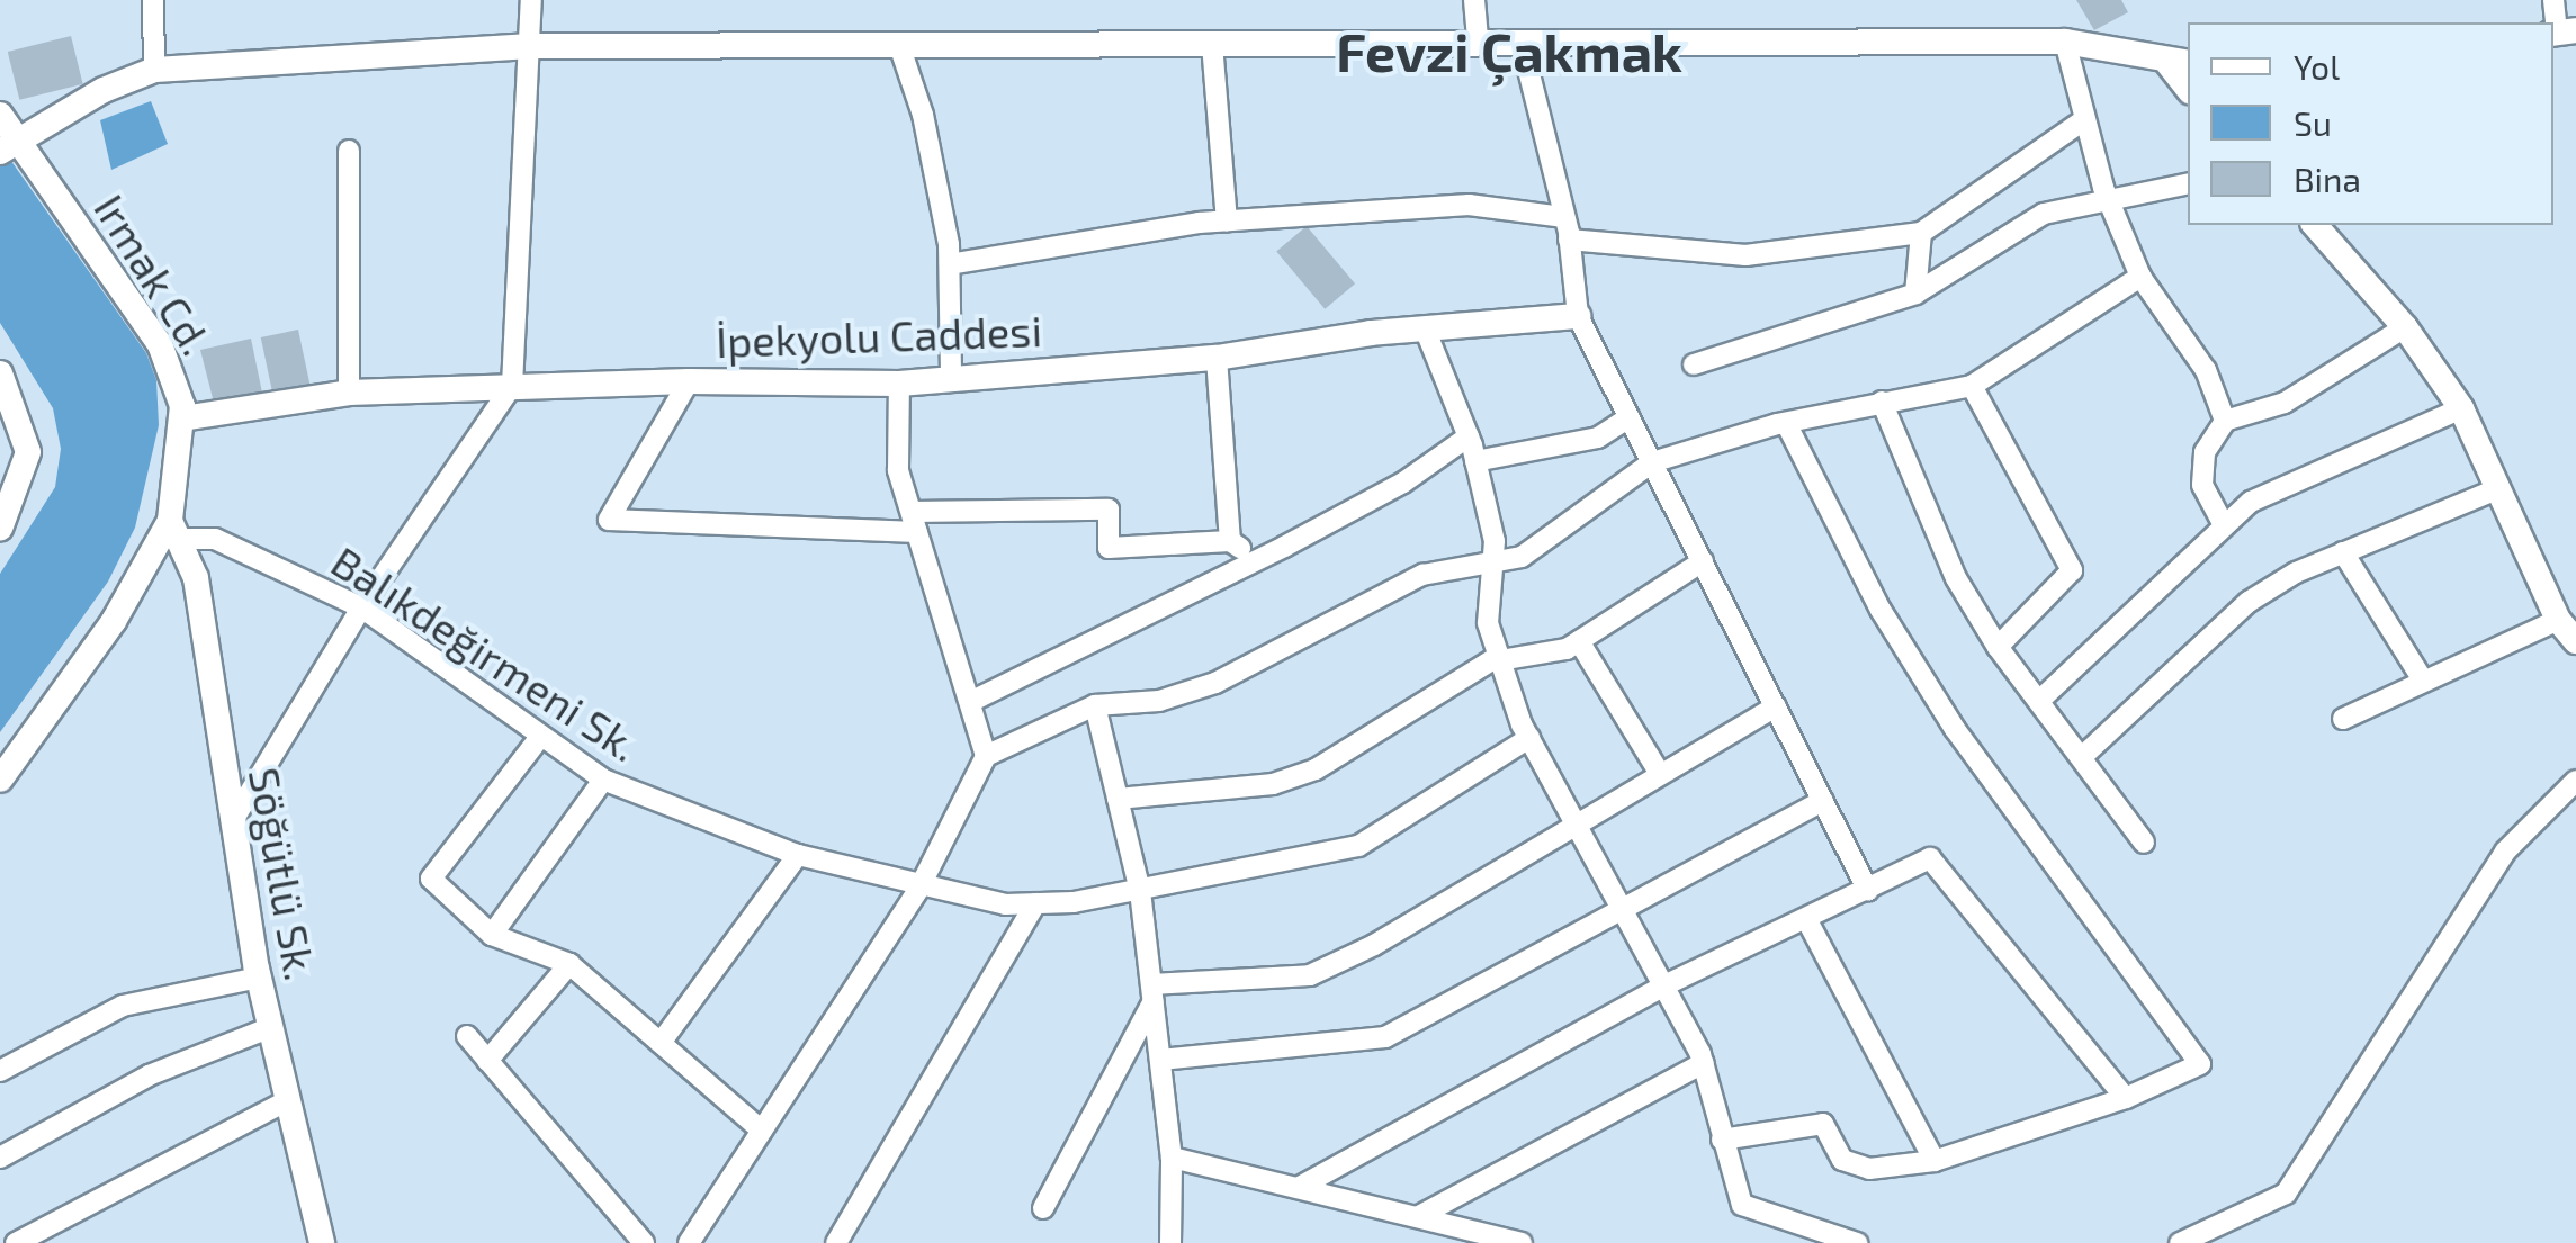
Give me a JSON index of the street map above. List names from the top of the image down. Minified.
{"streets":{"street":["Irmak Cd.","İpekyolu Caddesi","Balıkdeğirmeni Sk.","Söğütlü Sk."]},"crossings":[["Irmak Cd.","İpekyolu Caddesi"],["Irmak Cd.","Balıkdeğirmeni Sk."],["Irmak Cd.","Söğütlü Sk."],["Balıkdeğirmeni Sk.","Söğütlü Sk."]],"districts":["Fevzi Çakmak"],"legend":["Yol","Su","Bina"]}
